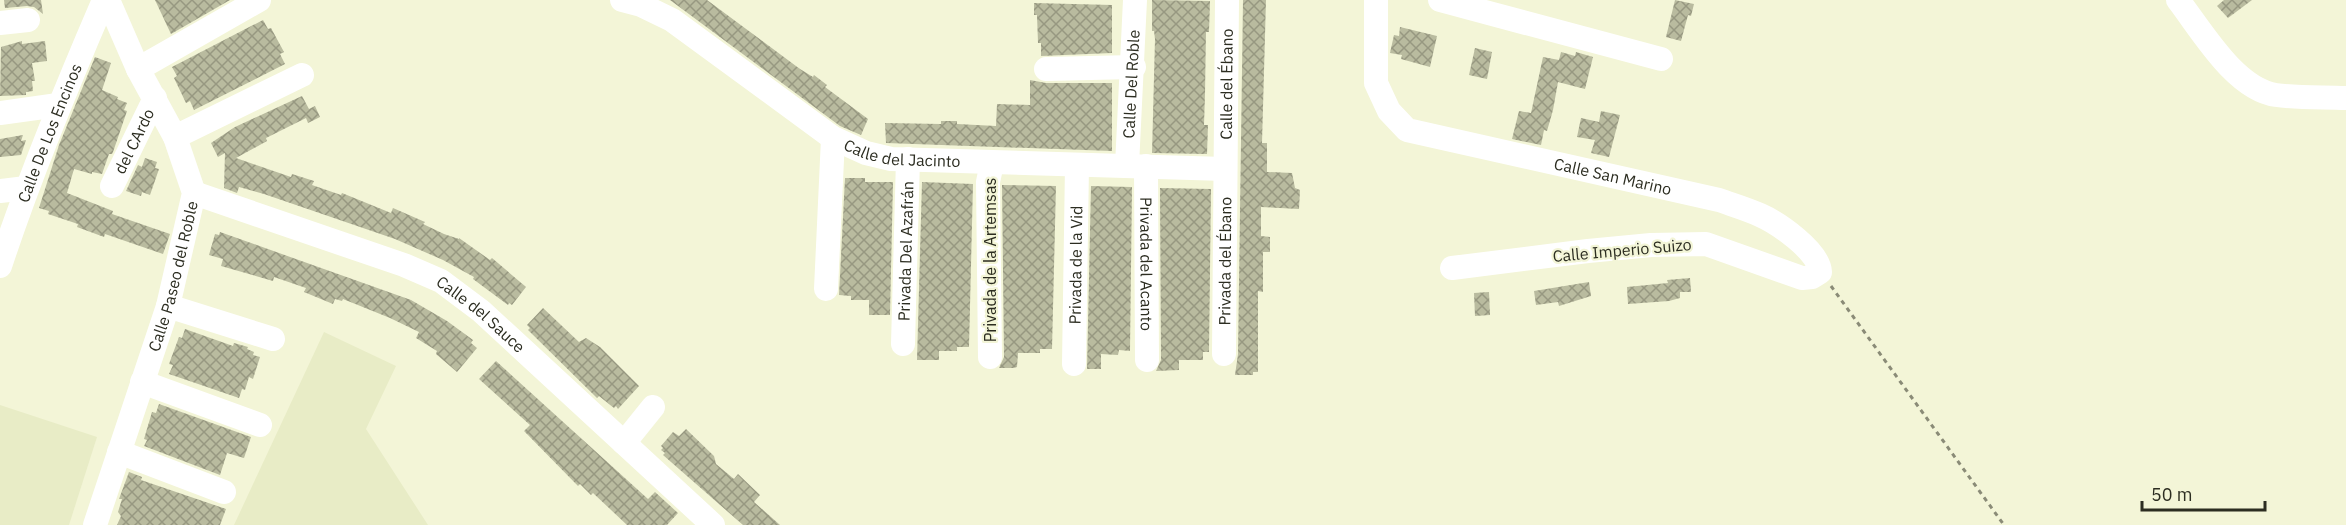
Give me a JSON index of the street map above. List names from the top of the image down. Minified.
{"streets":{"street":["Calle Del Roble","Calle del Ébano","Calle De Los Encinos","del CArdo","Calle del Jacinto","Calle San Marino","Calle Imperio Suizo","Privada Del Azafrán","Privada de la Artemsas","Privada del Ébano","Privada del Acanto","Privada de la Vid","Calle Paseo del Roble","Calle del Sauce"]},"crossings":[["Calle Del Roble","Calle del Jacinto"],["Calle Del Roble","Privada del Acanto"],["Calle del Ébano","Calle del Jacinto"],["Calle del Ébano","Privada del Ébano"],["Calle De Los Encinos","Calle Paseo del Roble"],["del CArdo","Calle Paseo del Roble"],["Calle del Jacinto","Privada Del Azafrán"],["Calle del Jacinto","Privada de la Artemsas"],["Calle del Jacinto","Privada del Ébano"],["Calle del Jacinto","Privada del Acanto"],["Calle del Jacinto","Privada de la Vid"],["Calle San Marino","Calle Imperio Suizo"],["Calle Paseo del Roble","Calle del Sauce"]],"scale_bar":"50 m"}
